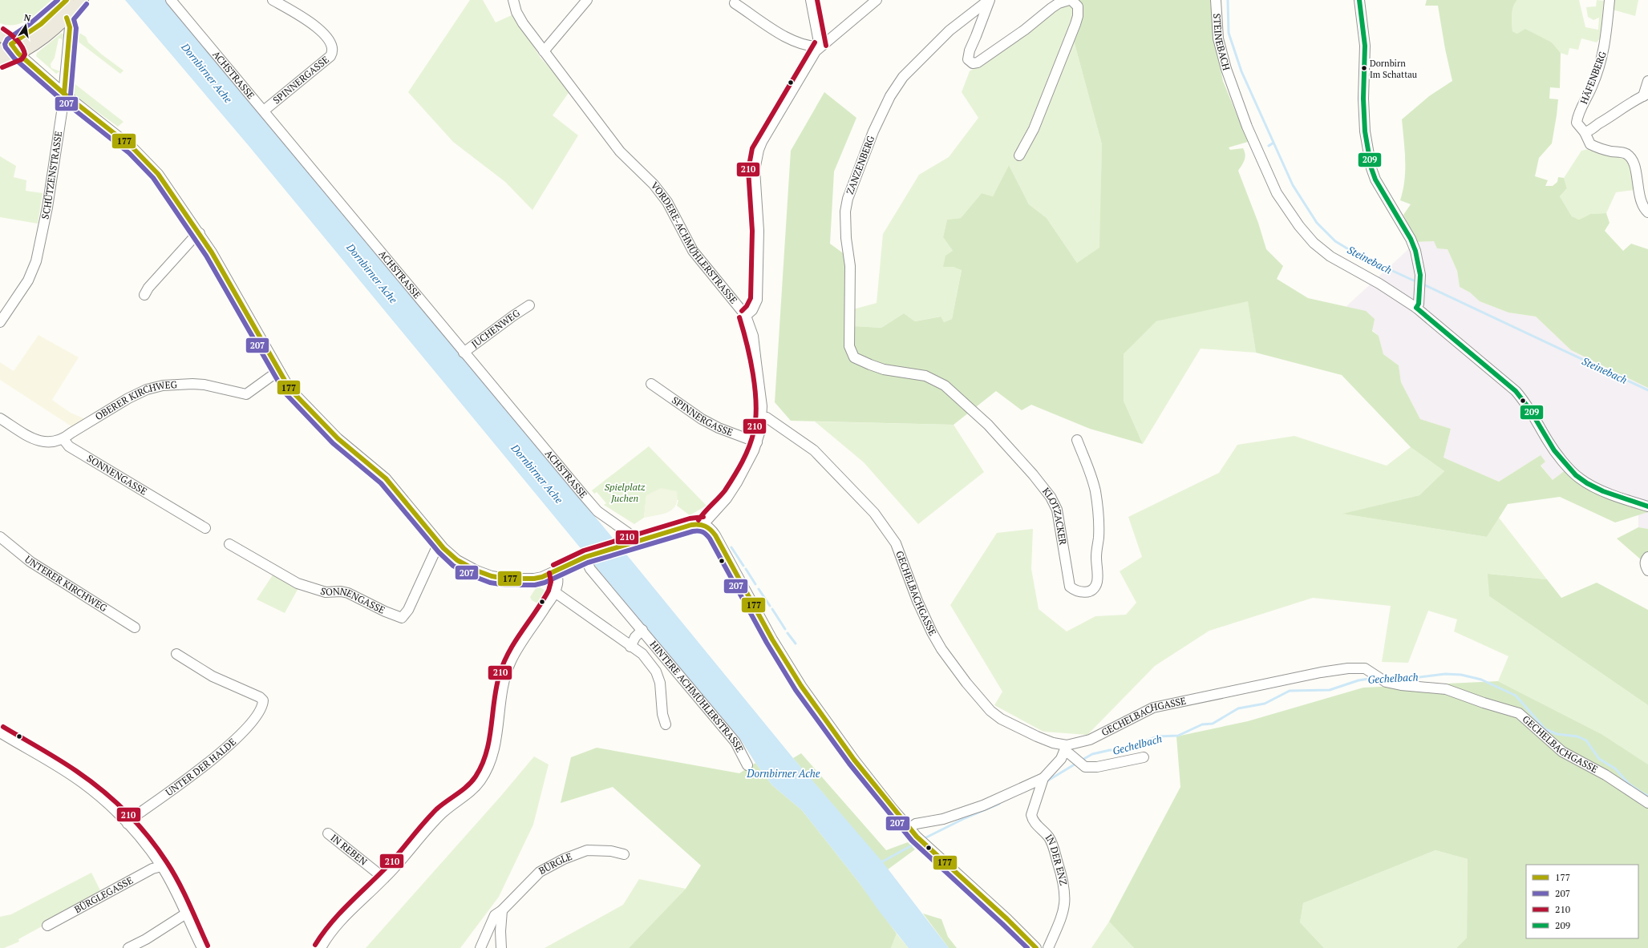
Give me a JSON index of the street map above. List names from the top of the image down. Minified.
{"streets":{"street":["STEINEBACH","ACHSTRASSE","HÄFENBERG","SPINNERGASSE","ZANZENBERG","SCHÜTZENSTRASSE","VORDERE-ACHMÜHLERSTRASSE","JUCHENWEG","OBERER KIRCHWEG","SONNENGASSE","KLOTZACKER","UNTERER KIRCHWEG","GECHELBACHGASSE","HINTERE ACHMÜHLERSTRASSE","UNTER DER HALDE","IN REBEN","IN DER ENZ","BÜRGLE","BÜRGLEGASSE"]},"crossings":[["ACHSTRASSE","SPINNERGASSE"],["ACHSTRASSE","JUCHENWEG"],["SPINNERGASSE","VORDERE-ACHMÜHLERSTRASSE"],["ZANZENBERG","KLOTZACKER"],["VORDERE-ACHMÜHLERSTRASSE","GECHELBACHGASSE"],["OBERER KIRCHWEG","SONNENGASSE"],["GECHELBACHGASSE","IN DER ENZ"]],"water":["Dornbirner Ache","Steinebach","Gechelbach"],"parks":["Spielplatz Juchen"],"places":["Dornbirn Im Schattau"],"lines":["transit line 177","transit line 207","transit line 210","transit line 209"],"legend":["177","207","210","209"],"north":"top"}
